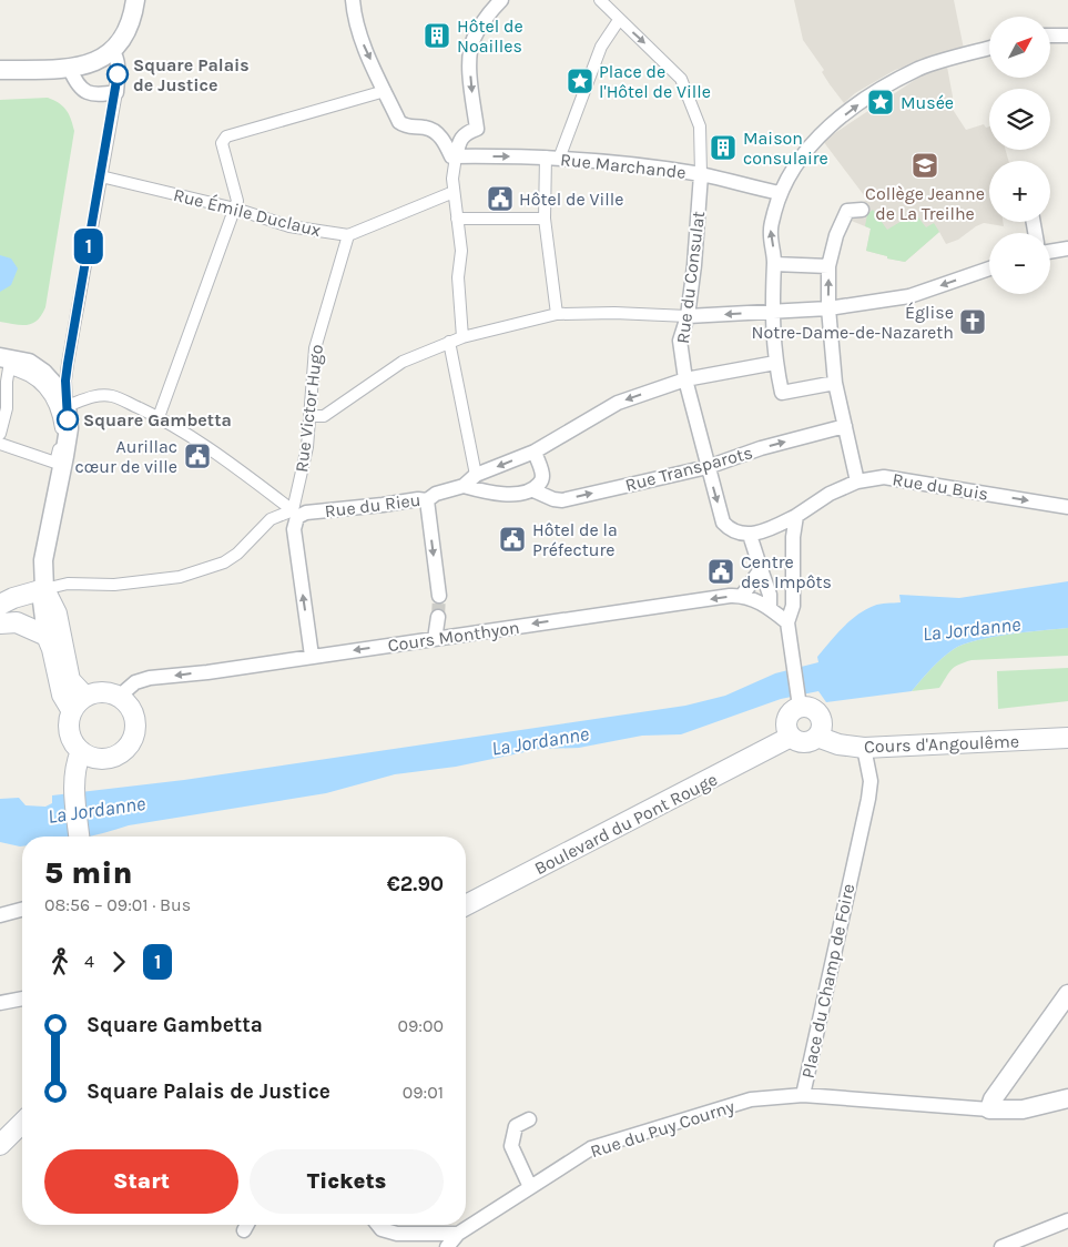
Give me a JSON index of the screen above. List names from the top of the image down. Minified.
{"streets":{"main road":["Cours d'Angoulême","Boulevard du Pont Rouge"],"street":["Rue Marchande","Rue Émile Duclaux","Rue du Consulat","Rue Victor Hugo","Rue Transparots","Rue du Buis","Rue du Rieu","Cours Monthyon","Place du Champ de Foire","Rue du Puy Courny"]},"crossings":[["Rue Marchande","Rue du Consulat"],["Rue Émile Duclaux","Rue Victor Hugo"],["Rue du Consulat","Rue Transparots"],["Rue du Consulat","Rue du Buis"],["Rue Victor Hugo","Rue du Rieu"],["Cours d'Angoulême","Boulevard du Pont Rouge"],["Cours d'Angoulême","Place du Champ de Foire"],["Place du Champ de Foire","Rue du Puy Courny"]],"one_way":["Rue du Buis"],"water":["La Jordanne"],"places":{"building":["Hôtel de Noailles","Maison consulaire"],"other":["Square Palais de Justice","Square Gambetta"],"place":["Place de l'Hôtel de Ville","Musée"],"school or university":["Collège Jeanne de La Treilhe"],"public building":["Hôtel de Ville","Aurillac cœur de ville","Hôtel de la Préfecture","Centre des Impôts"],"church":["Église Notre-Dame-de-Nazareth"]},"lines":["bus line 1"],"north":"top right","page":{"on_map":"1","map_buttons":["+","−"],"heading":["5 min","08:56 – 09:01 · Bus","€2.90"],"legs":["4","1"],"list":[{"name":"Square Gambetta","value":"09:00"},{"name":"Square Palais de Justice","value":"09:01"}],"buttons":["Start","Tickets"]}}
